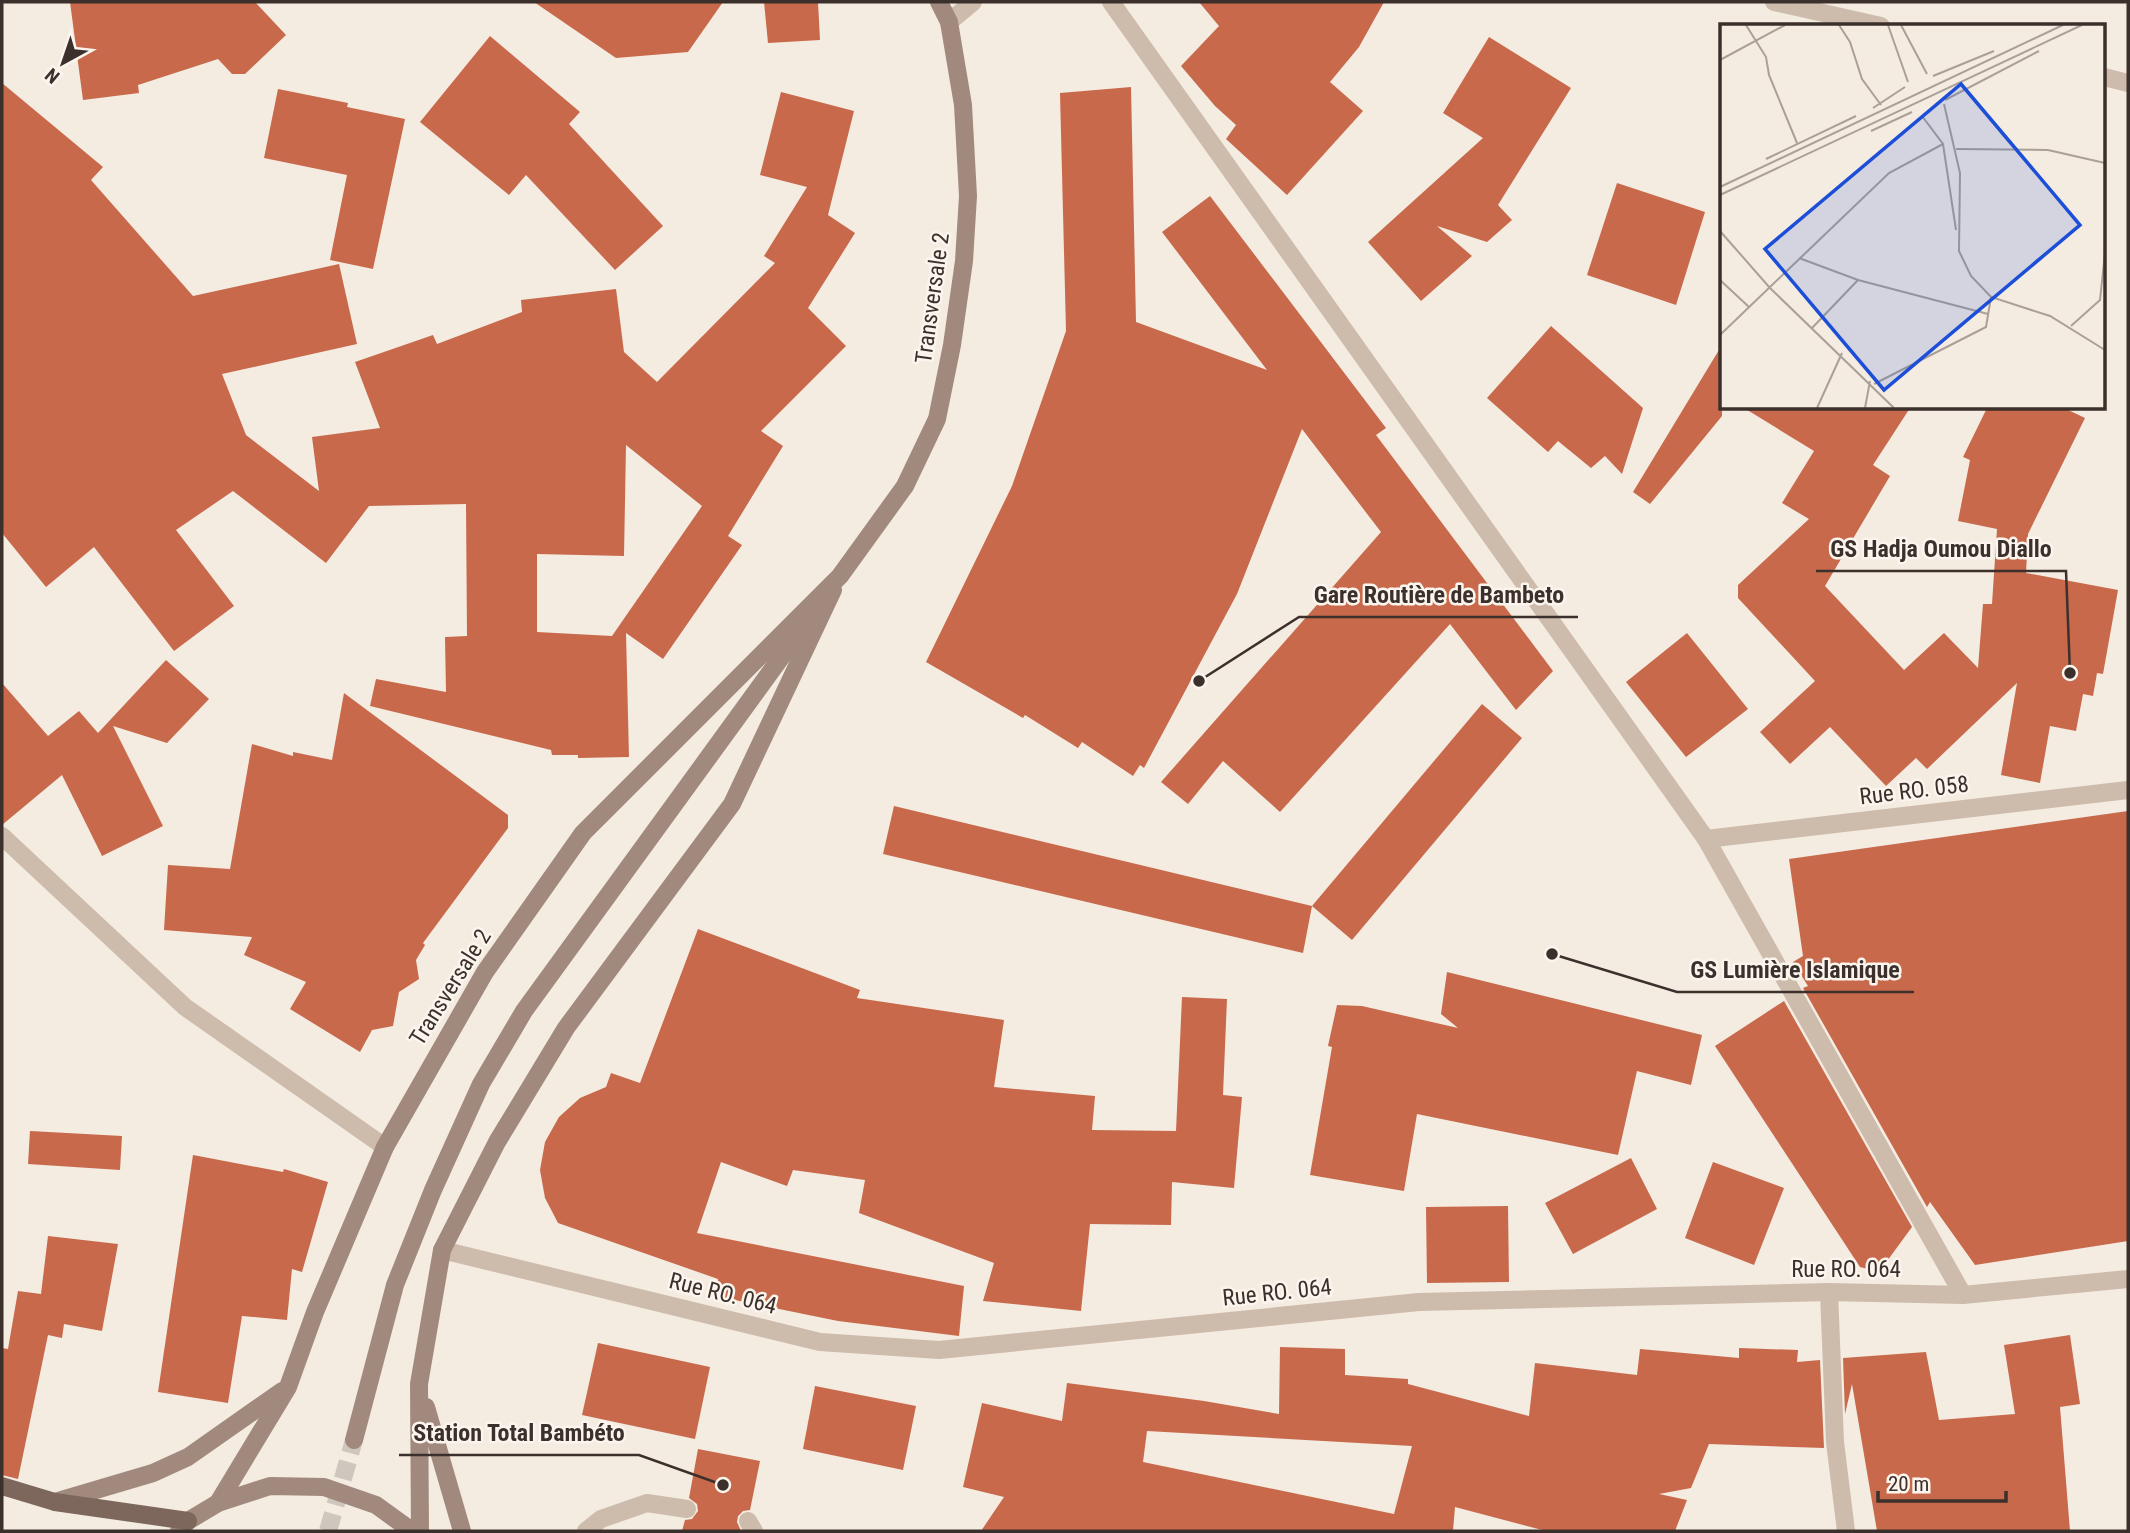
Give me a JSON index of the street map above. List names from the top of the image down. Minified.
{"streets":{"main road":["Transversale 2"],"street":["Rue RO. 058","Rue RO. 064"]},"crossings":[["Transversale 2","Rue RO. 064"]],"places":["GS Hadja Oumou Diallo","Gare Routière de Bambeto","GS Lumière Islamique","Station Total Bambéto"],"scale_bar":"20 m","north":"bottom left"}
